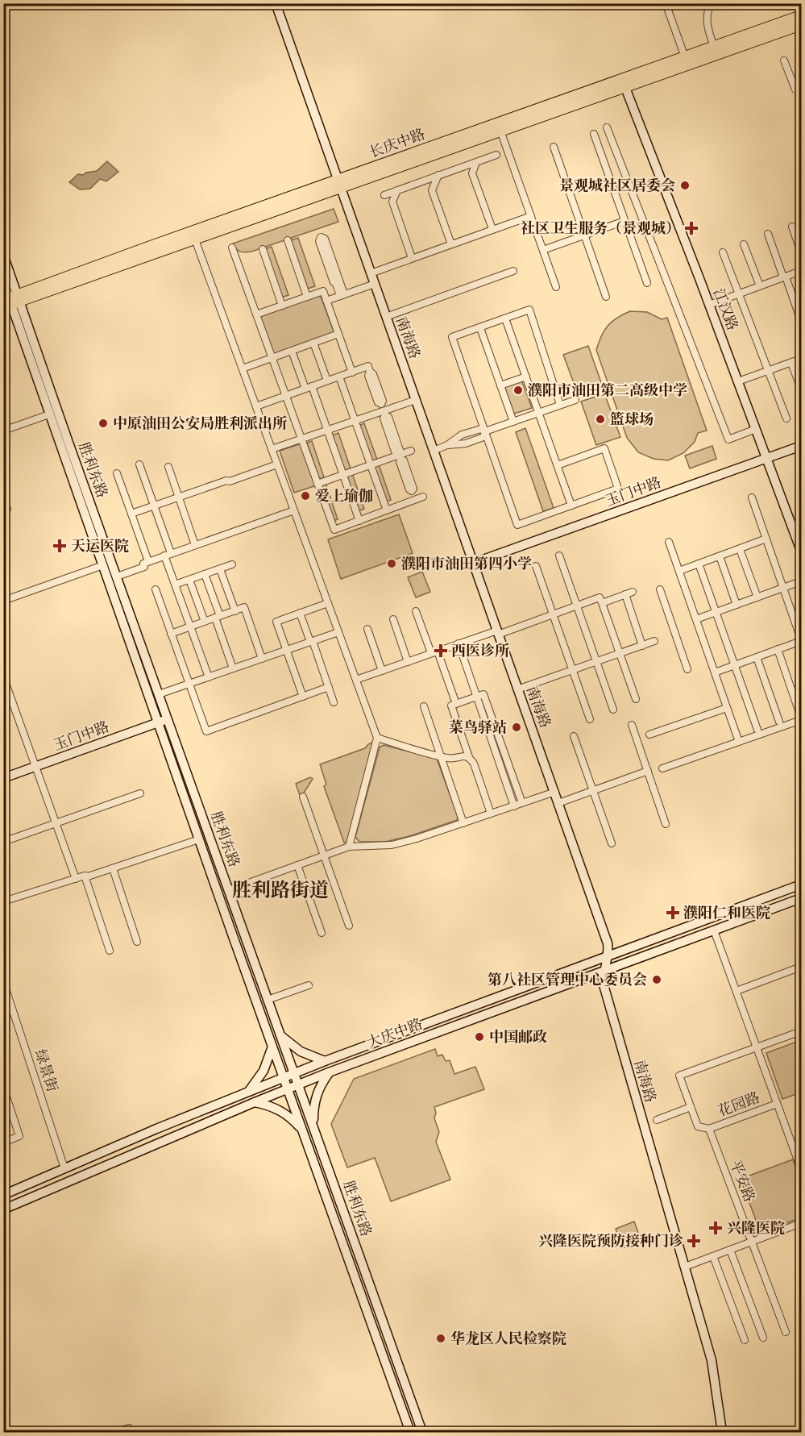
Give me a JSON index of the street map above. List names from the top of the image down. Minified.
{"streets":{"main road":["长庆中路","江汉路","南海路","胜利东路","玉门中路","大庆中路"],"street":["绿景街","花园路","平安路"]},"crossings":[["长庆中路","江汉路"],["长庆中路","南海路"],["长庆中路","胜利东路"],["江汉路","玉门中路"],["南海路","玉门中路"],["南海路","大庆中路"],["胜利东路","玉门中路"],["胜利东路","大庆中路"],["大庆中路","绿景街"],["花园路","平安路"]],"districts":["胜利路街道"],"places":{"other":["景观城社区居委会","濮阳市油田第二高级中学","篮球场","中原油田公安局胜利派出所","爱上瑜伽","濮阳市油田第四小学","菜鸟驿站","第八社区管理中心委员会","中国邮政","华龙区人民检察院"],"health":["社区卫生服务（景观城）","天运医院","西医诊所","濮阳仁和医院","兴隆医院","兴隆医院预防接种门诊"]}}
